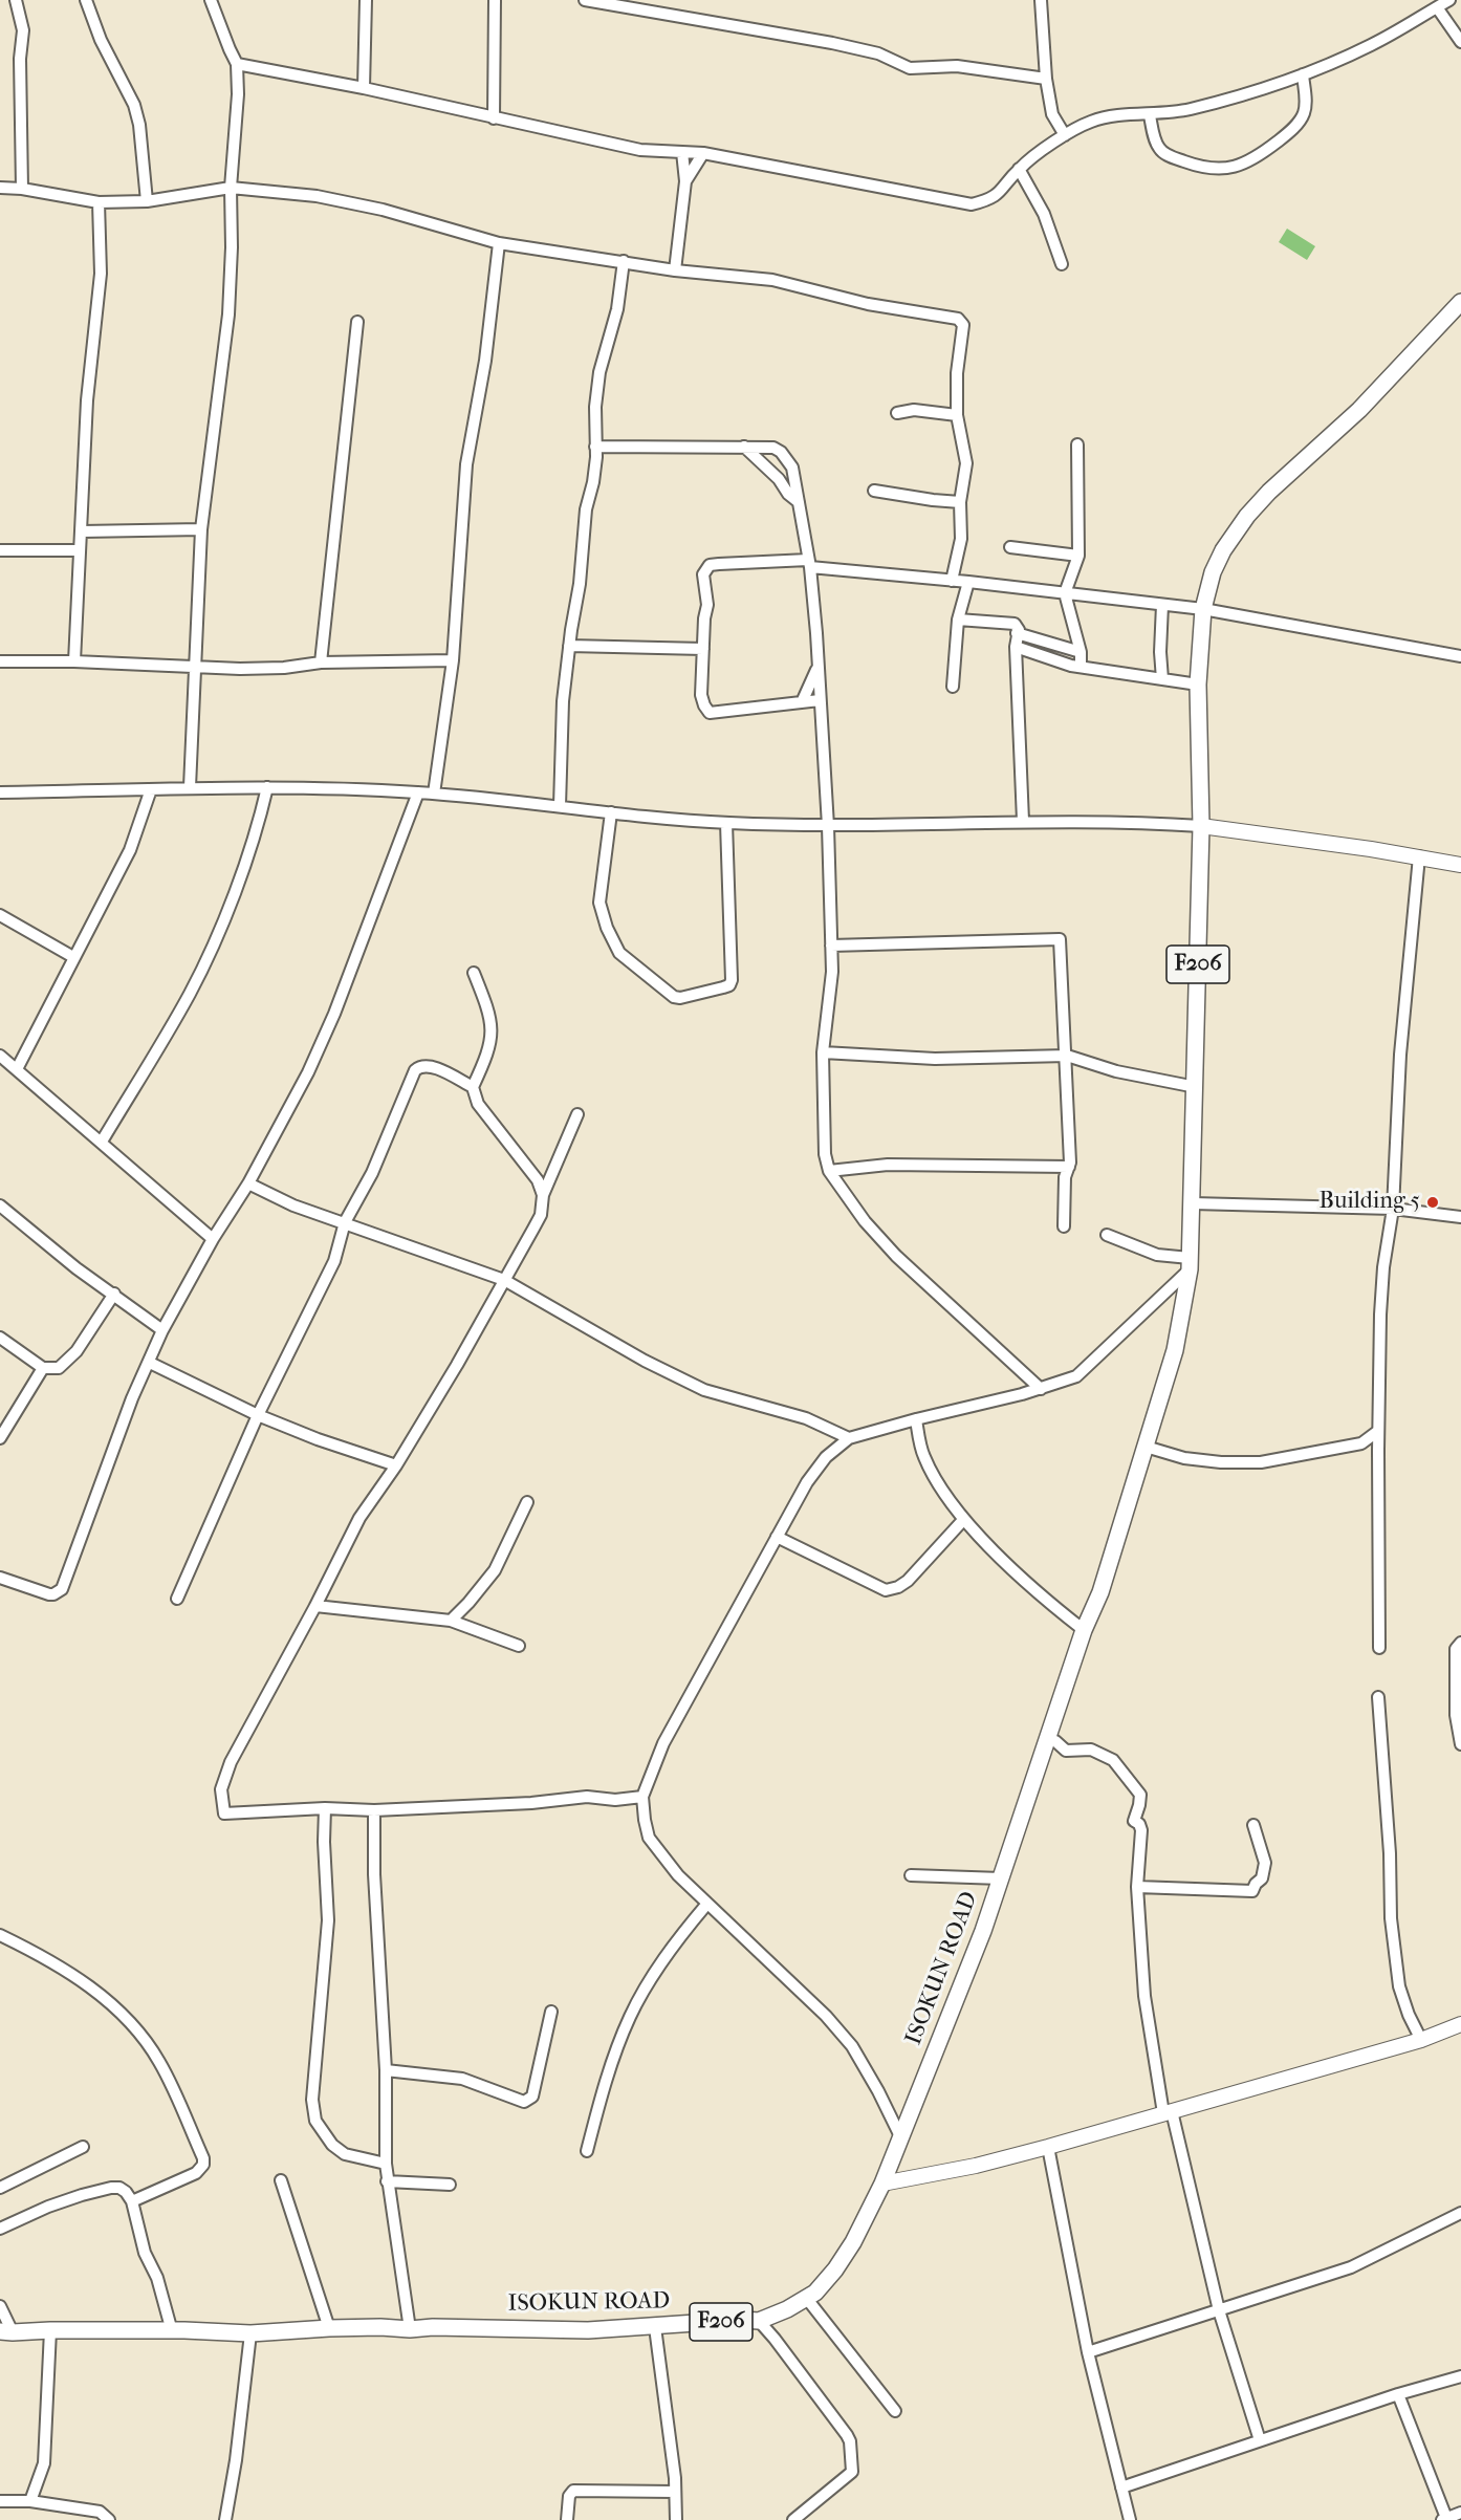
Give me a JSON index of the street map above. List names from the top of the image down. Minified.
{"streets":{"main road":["F206","ISOKUN ROAD"]},"crossings":[["F206","ISOKUN ROAD"]],"places":["Building 5"]}
